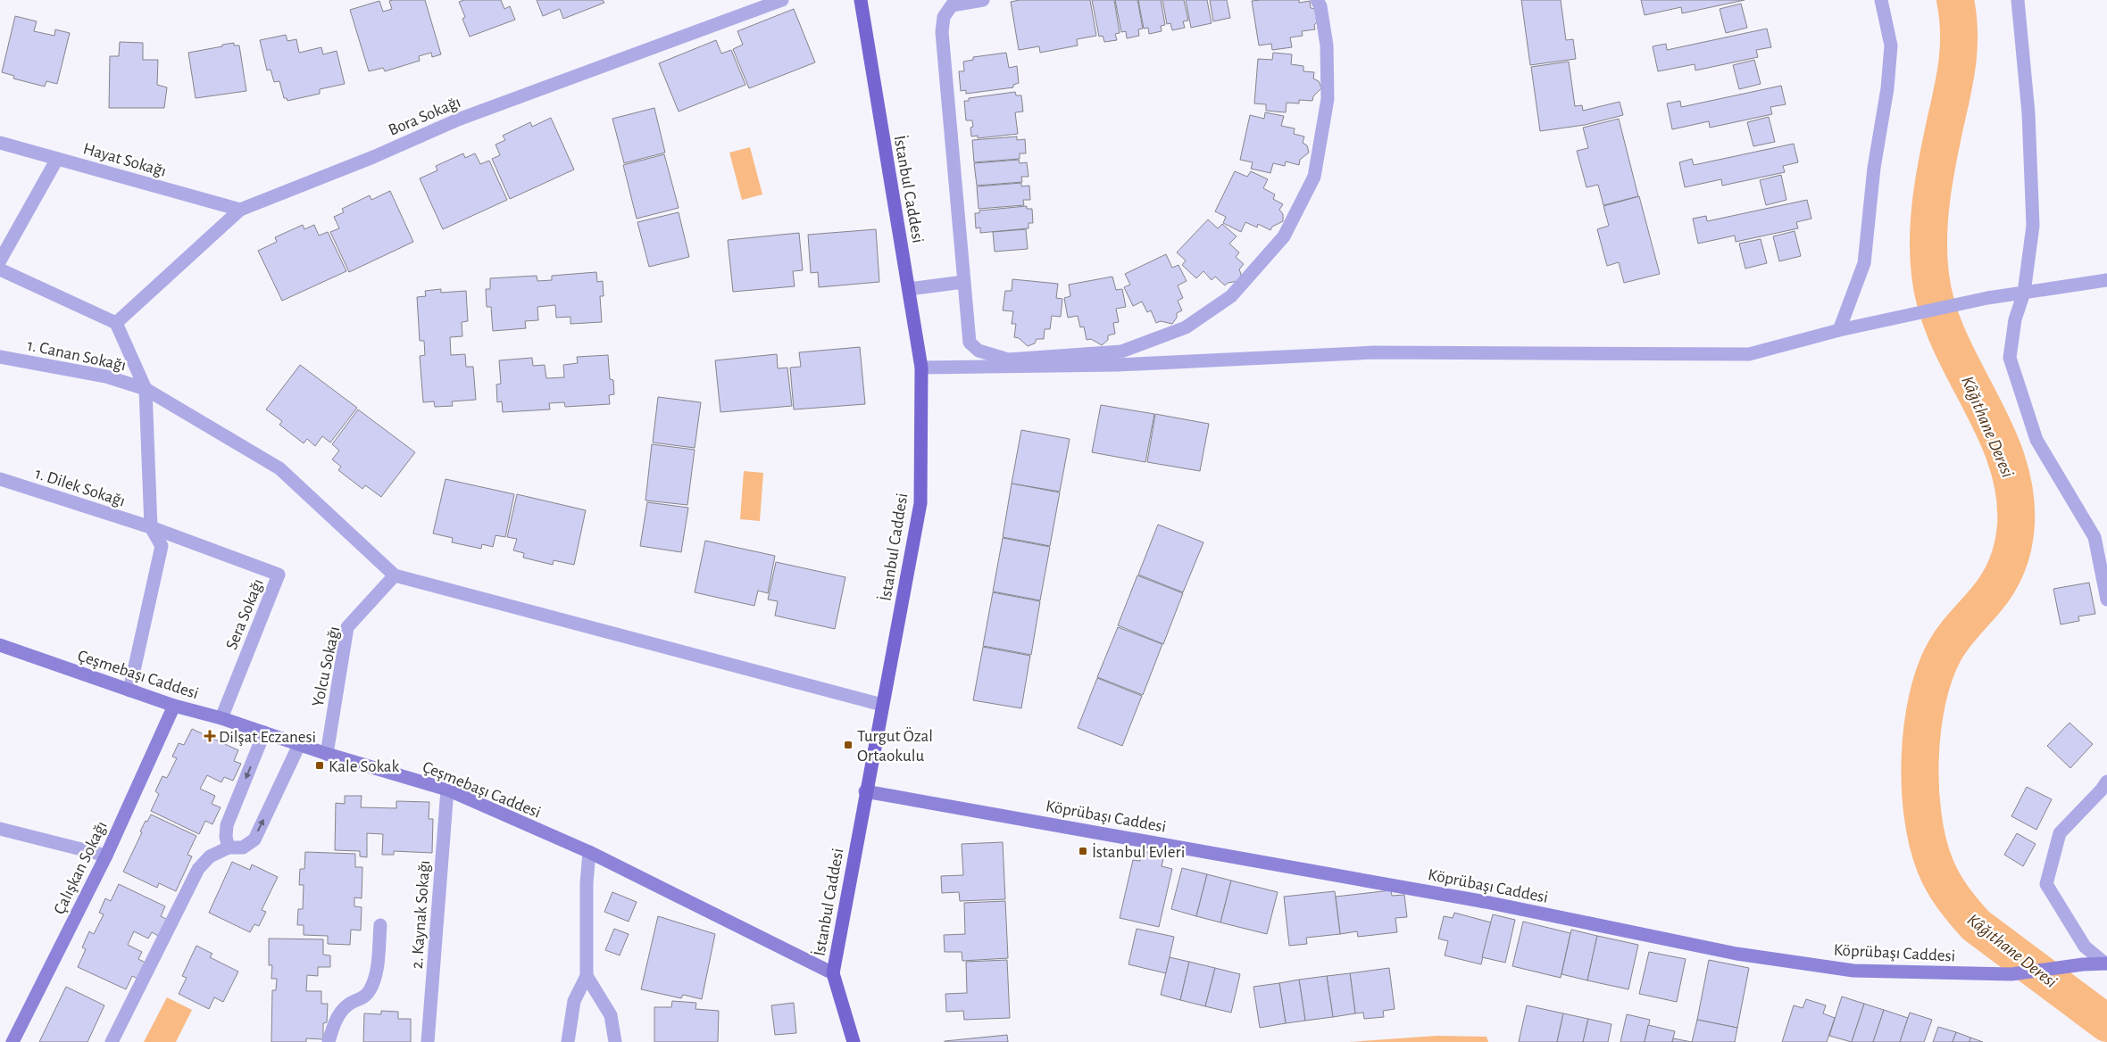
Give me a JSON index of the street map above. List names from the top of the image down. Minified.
{"streets":{"main road":["İstanbul Caddesi","Çeşmebaşı Caddesi","Köprübaşı Caddesi","Çalışkan Sokağı"],"street":["Bora Sokağı","Hayat Sokağı","1. Canan Sokağı","1. Dilek Sokağı","Sera Sokağı","Yolcu Sokağı","2. Kaynak Sokağı"]},"crossings":[["Bora Sokağı","Hayat Sokağı"],["İstanbul Caddesi","Çeşmebaşı Caddesi"],["İstanbul Caddesi","Köprübaşı Caddesi"],["1. Canan Sokağı","Yolcu Sokağı"],["1. Dilek Sokağı","Sera Sokağı"],["Sera Sokağı","Çeşmebaşı Caddesi"],["Yolcu Sokağı","Çeşmebaşı Caddesi"],["Çeşmebaşı Caddesi","Çalışkan Sokağı"],["Çeşmebaşı Caddesi","2. Kaynak Sokağı"]],"water":["Kâğıthane Deresi"],"places":{"health":["Dilşat Eczanesi"],"transit":["Turgut Özal Ortaokulu","Kale Sokak","İstanbul Evleri"]}}
